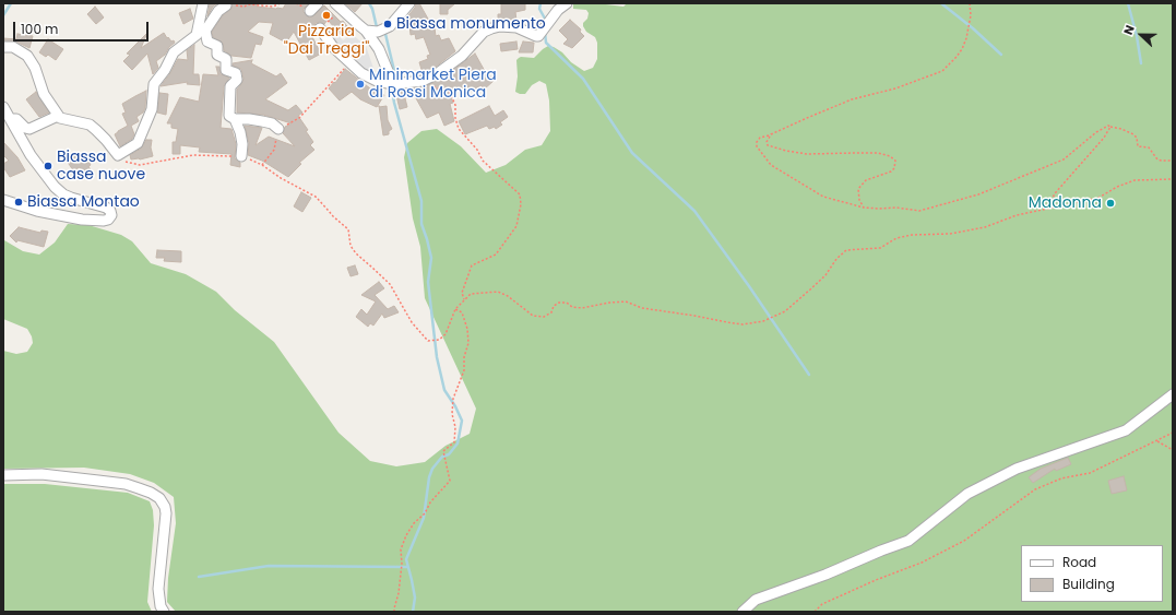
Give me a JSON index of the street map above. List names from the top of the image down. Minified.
{"places":["Pizzaria \"Dai Treggi\"","Biassa monumento","Minimarket Piera di Rossi Monica","Biassa case nuove","Biassa Montao","Madonna"],"legend":["Road","Building"],"scale_bar":"100 m","north":"left"}
